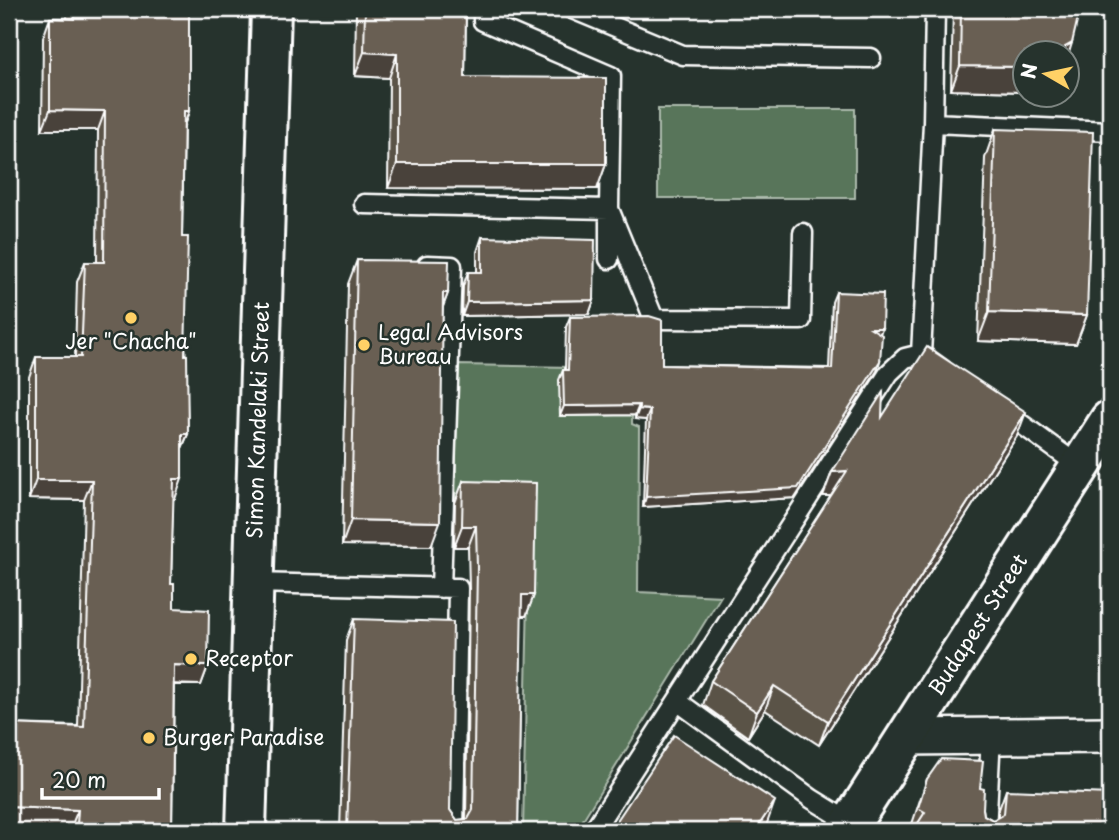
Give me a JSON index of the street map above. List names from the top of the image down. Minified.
{"streets":{"main road":["Simon Kandelaki Street","Budapest Street"]},"places":["Jer \"Chacha\"","Legal Advisors Bureau","Receptor","Burger Paradise"],"scale_bar":"20 m","north":"left"}
